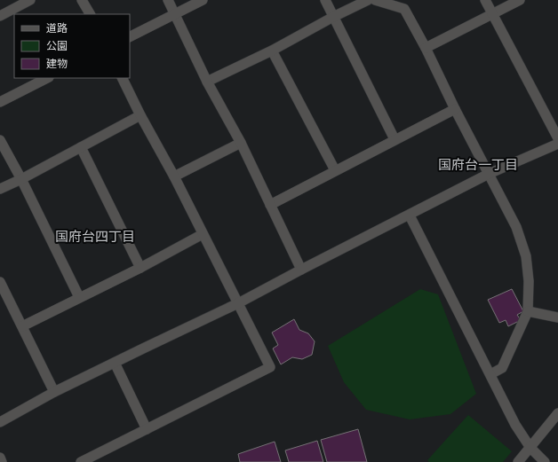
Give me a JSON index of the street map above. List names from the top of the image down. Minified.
{"districts":["国府台一丁目","国府台四丁目"],"legend":["道路","公園","建物"]}
